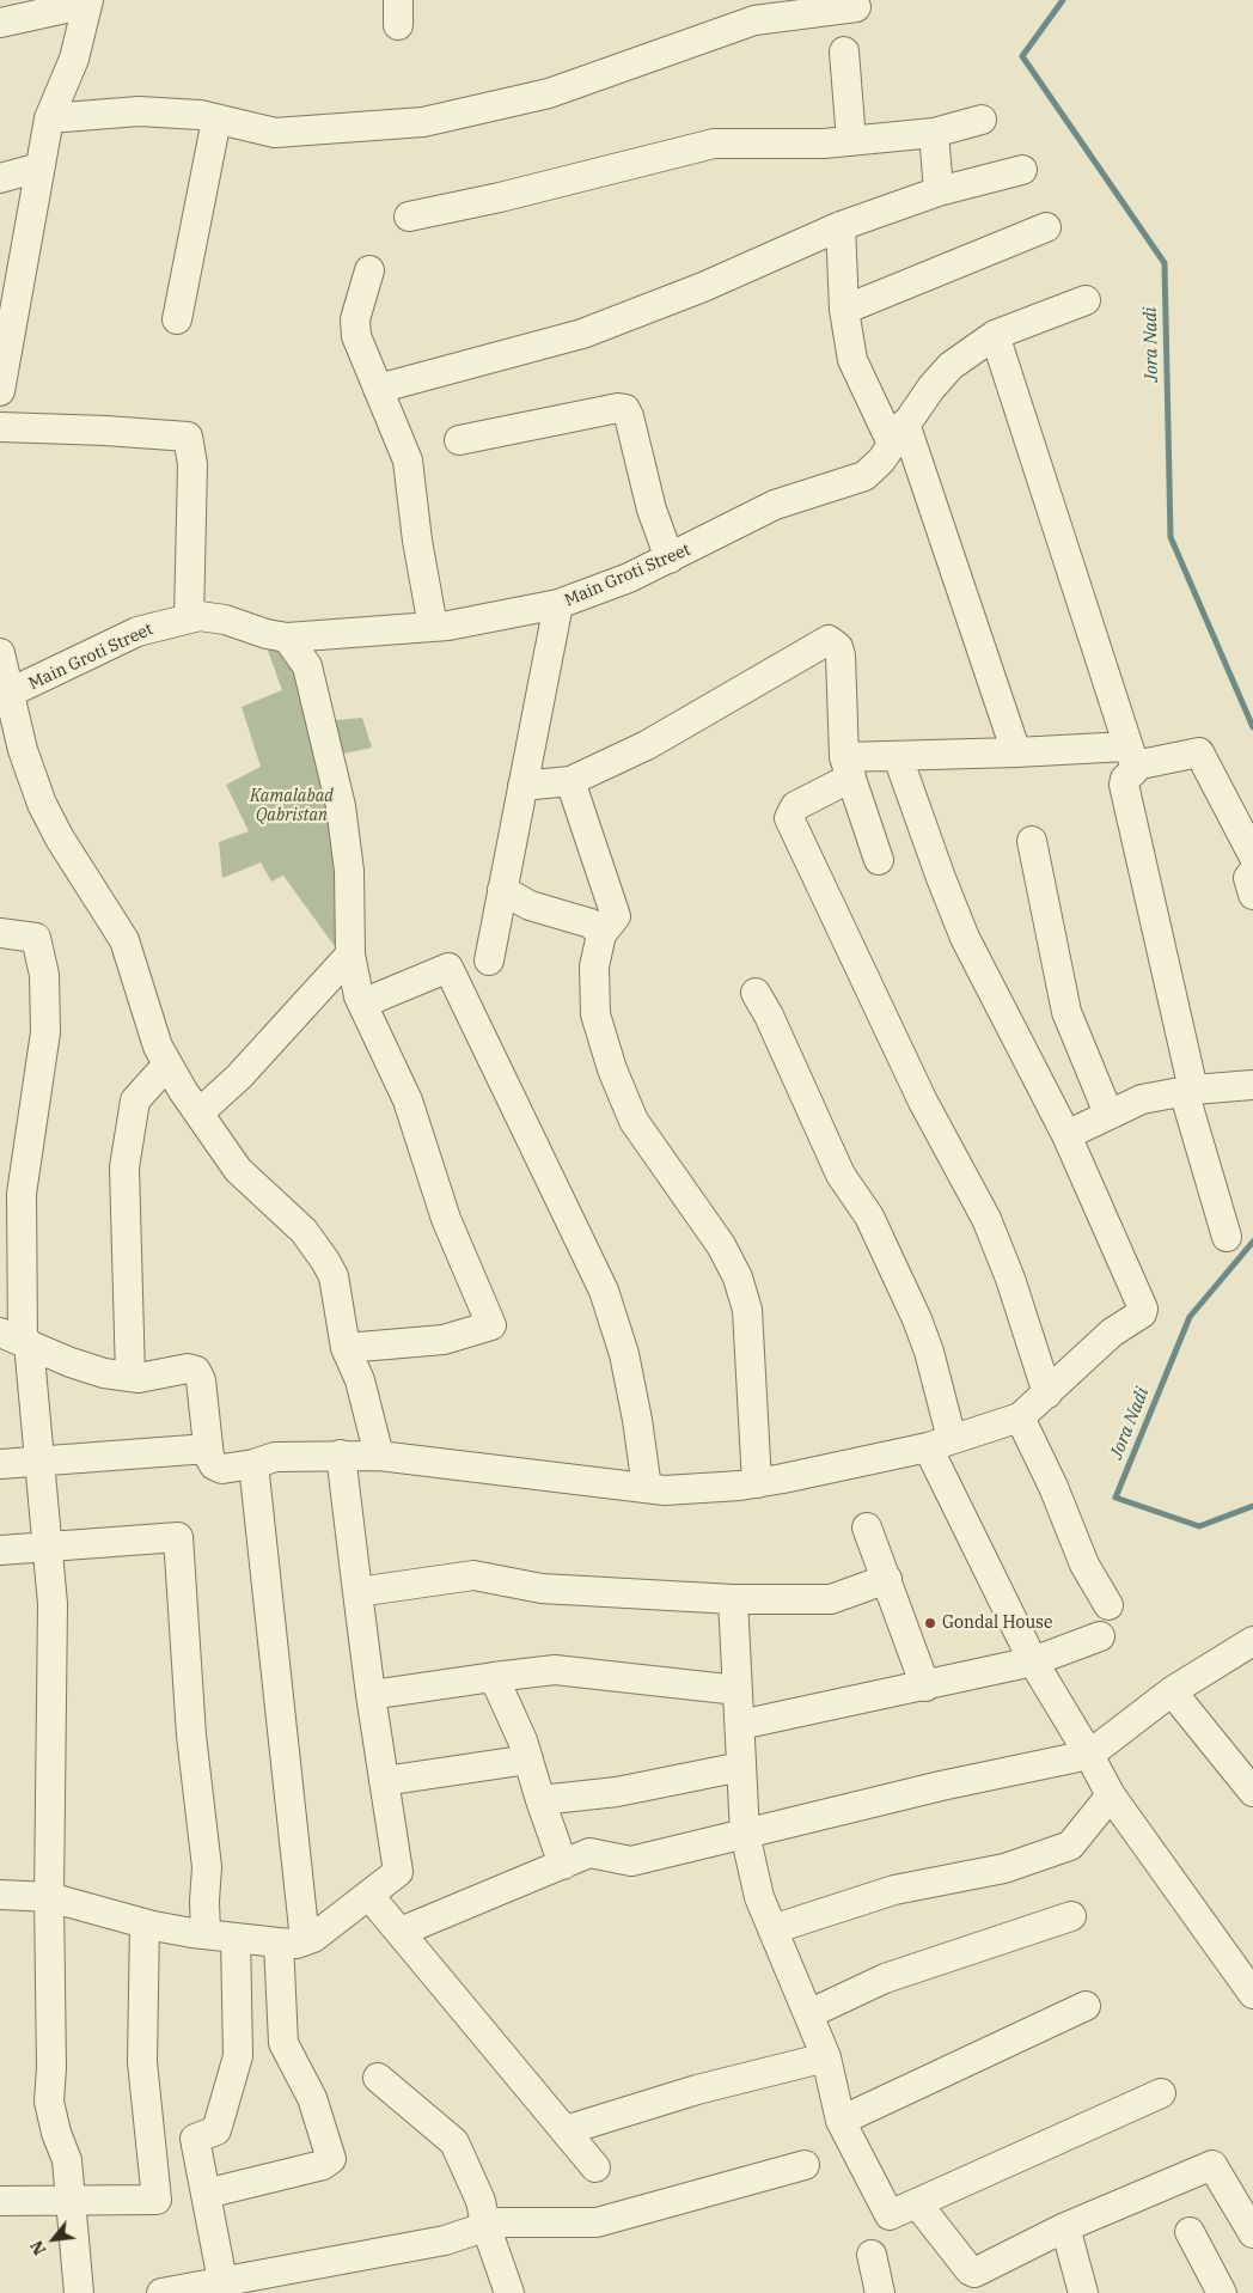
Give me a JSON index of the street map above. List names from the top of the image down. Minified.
{"streets":{"street":["Main Groti Street"]},"water":["Jora Nadi"],"parks":["Kamalabad Qabristan"],"places":["Gondal House"],"north":"bottom left"}
